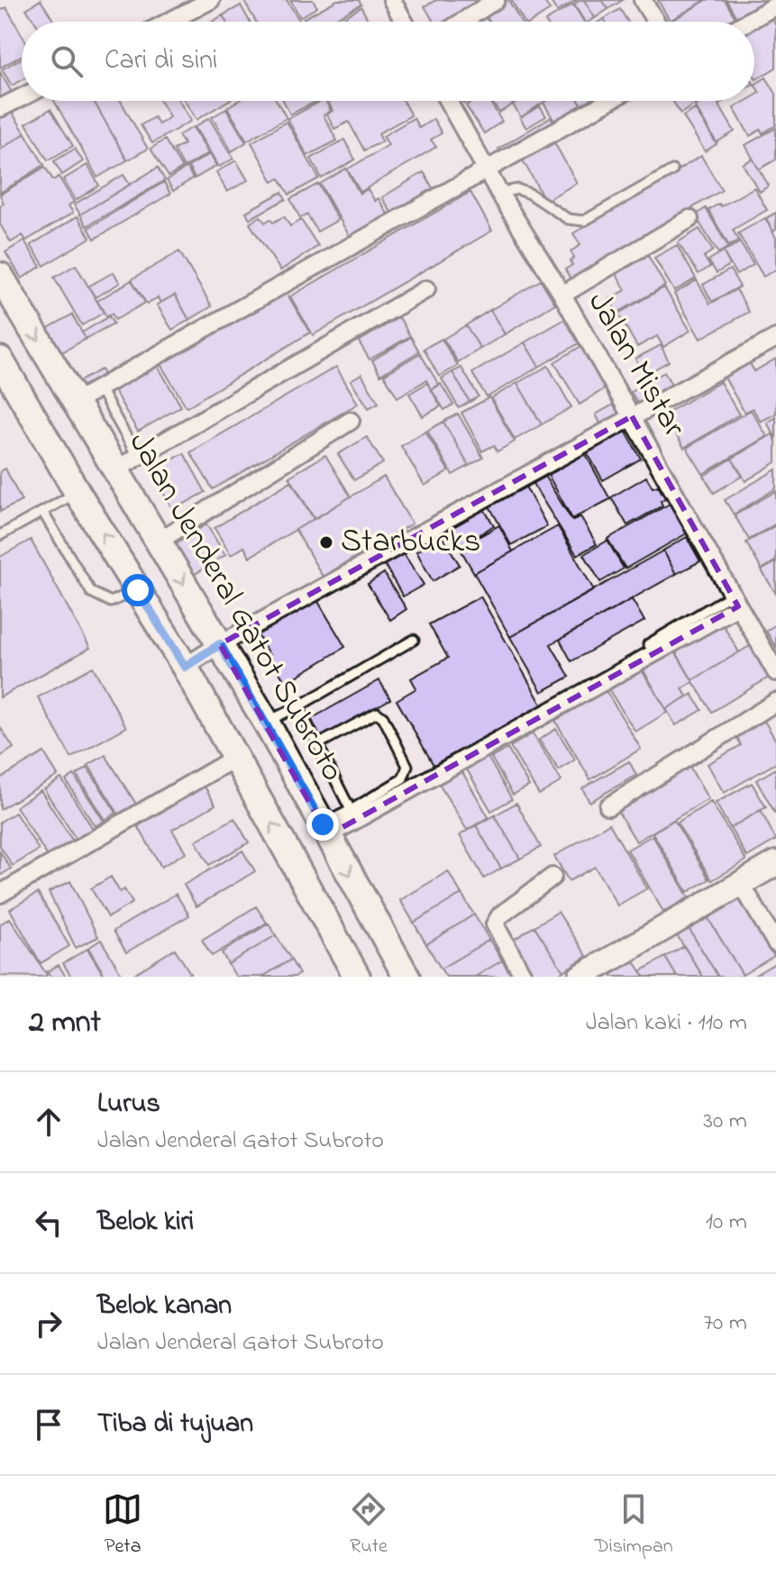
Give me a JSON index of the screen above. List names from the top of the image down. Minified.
{"streets":{"main road":["Jalan Jenderal Gatot Subroto"],"street":["Jalan Mistar"]},"places":["Starbucks"],"page":{"search":"Cari di sini","heading":["2 mnt","Jalan kaki · 110 m"],"list":[["Lurus","Jalan Jenderal Gatot Subroto","30 m"],["Belok kiri","10 m"],["Belok kanan","Jalan Jenderal Gatot Subroto","70 m"],"Tiba di tujuan"],"nav":["Peta","Rute","Disimpan"]}}
